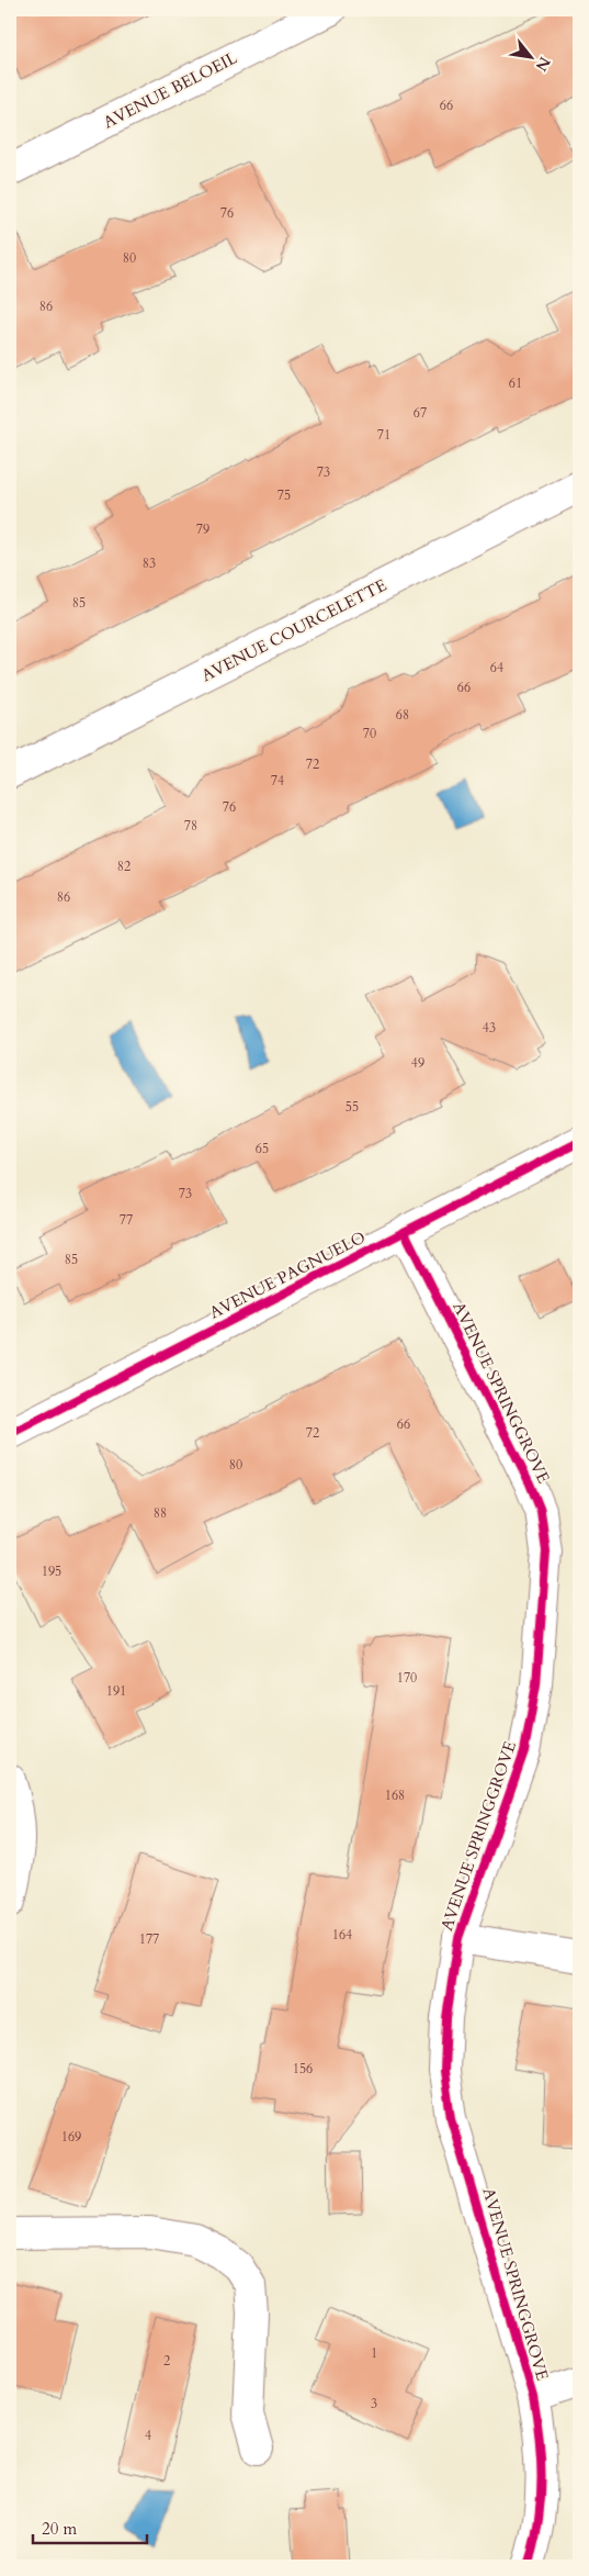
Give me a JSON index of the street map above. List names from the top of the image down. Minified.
{"streets":{"street":["AVENUE BELOEIL","AVENUE COURCELETTE","AVENUE PAGNUELO","AVENUE SPRINGGROVE"]},"crossings":[["AVENUE PAGNUELO","AVENUE SPRINGGROVE"]],"house_numbers":["66","76","80","86","61","67","71","73","75","79","83","85","64","66","68","70","72","74","76","78","82","86","43","49","55","65","73","77","85","66","72","80","88","195","170","191","168","164","177","156","169","1","2","3","4"],"scale_bar":"20 m","north":"bottom right"}
